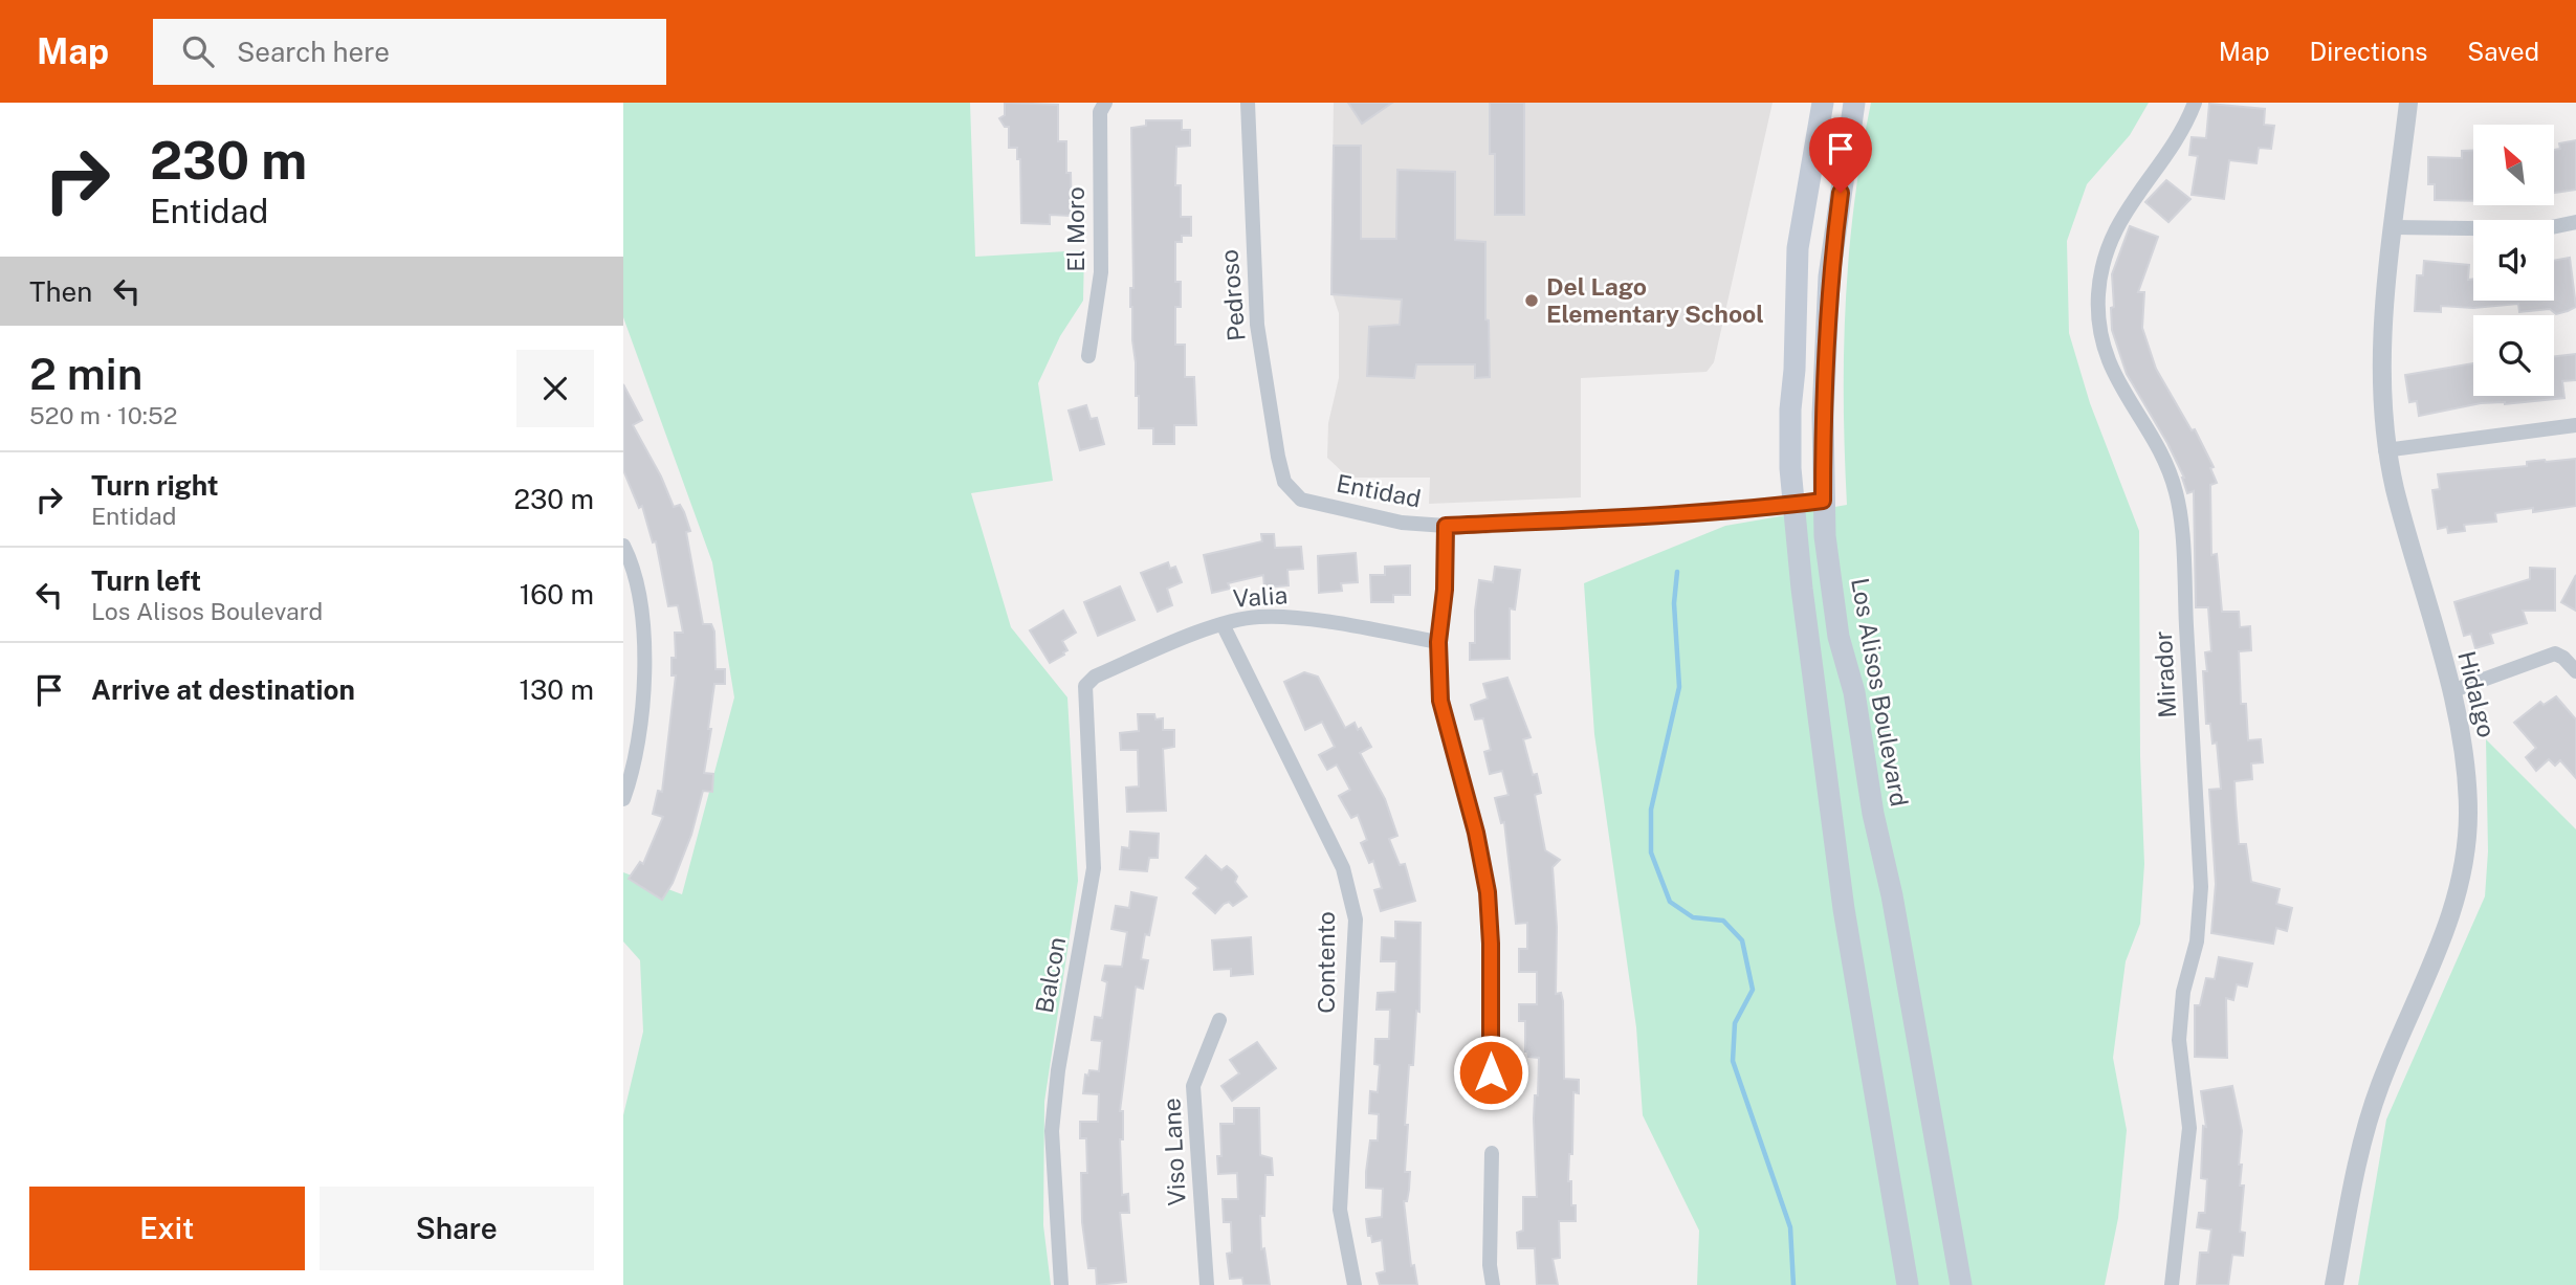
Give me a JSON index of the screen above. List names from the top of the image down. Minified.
{"streets":{"main road":["Los Alisos Boulevard"],"street":["El Moro","Pedroso","Entidad","Valia","Mirador","Hidalgo","Contento","Balcon","Viso Lane"]},"crossings":[["Pedroso","Entidad"],["Entidad","Los Alisos Boulevard"],["Valia","Contento"],["Valia","Balcon"]],"places":["Del Lago Elementary School"],"north":"top left","page":{"header":"Map","search":"Search here","nav":["Map","Directions","Saved"],"turn":["230 m","Entidad"],"then":"Then","heading":["2 min","520 m · 10:52"],"list":[{"name":"Turn right","note":"Entidad","value":"230 m"},{"name":"Turn left","note":"Los Alisos Boulevard","value":"160 m"},{"name":"Arrive at destination","value":"130 m"}],"buttons":["Exit","Share"]}}
